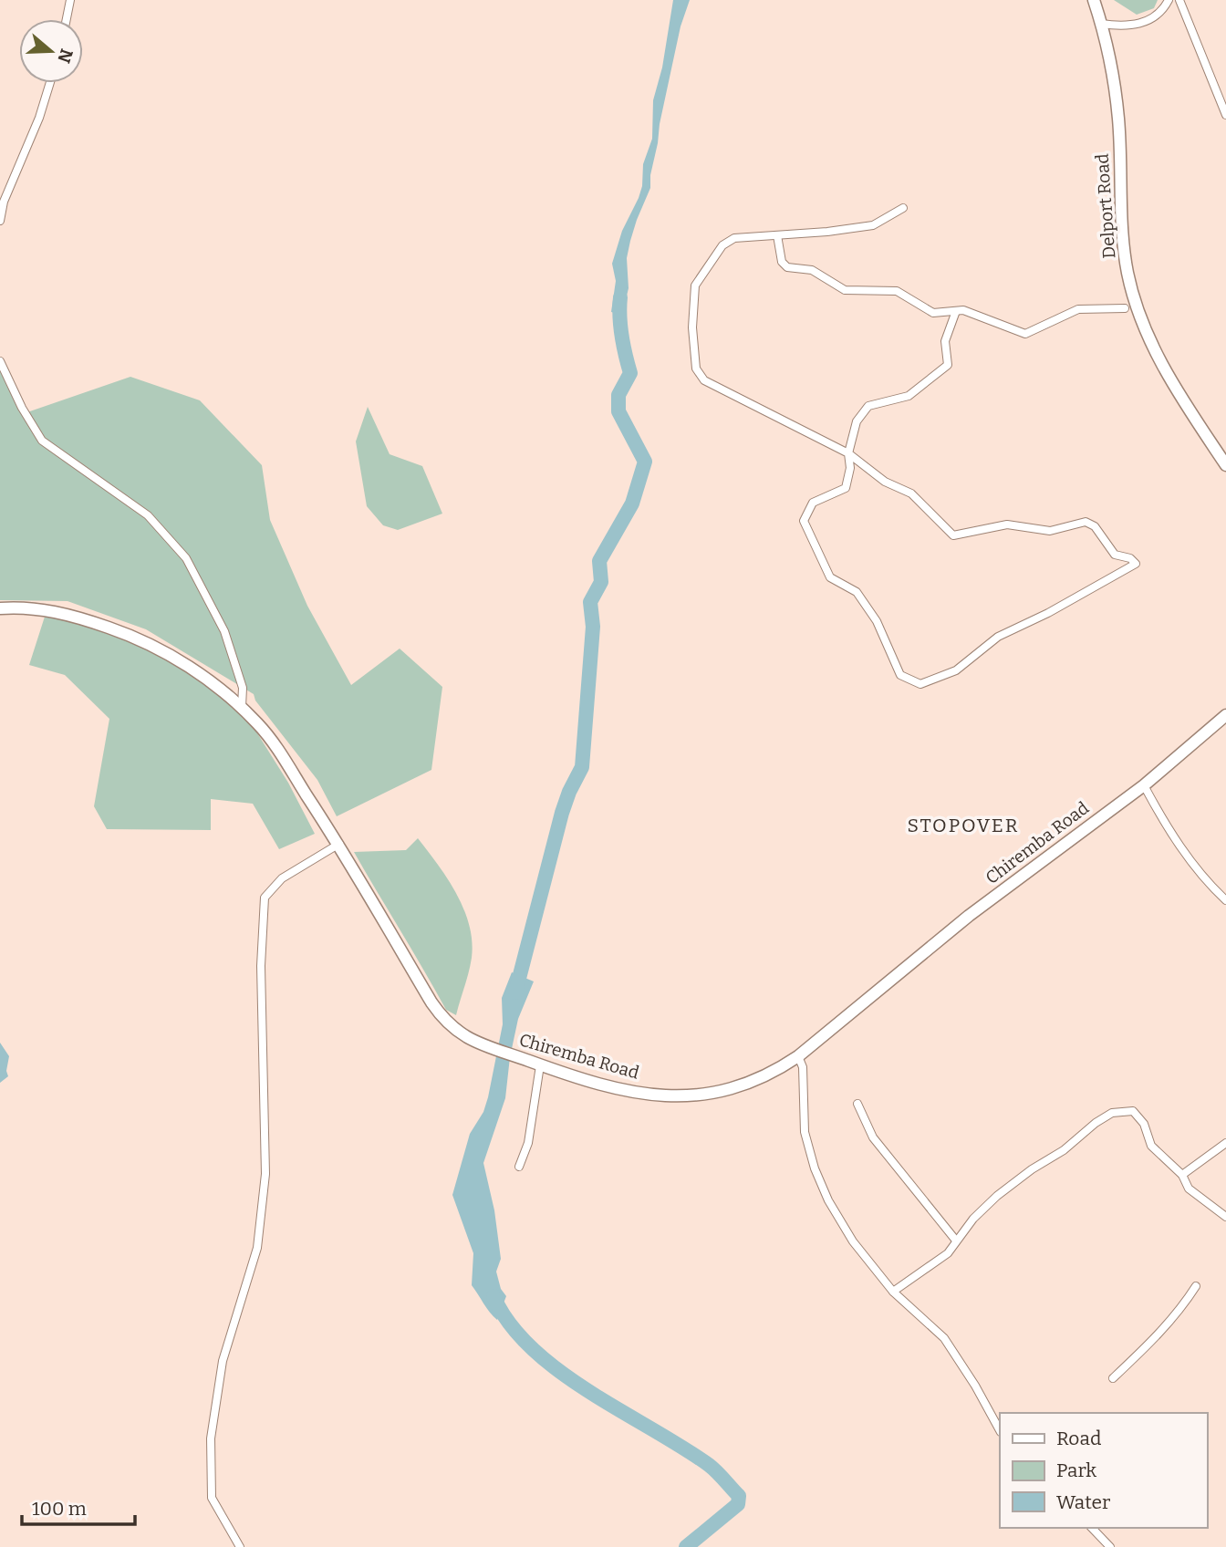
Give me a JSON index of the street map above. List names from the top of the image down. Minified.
{"streets":{"main road":["Delport Road","Chiremba Road"]},"districts":["STOPOVER"],"legend":["Road","Park","Water"],"scale_bar":"100 m","north":"right"}
